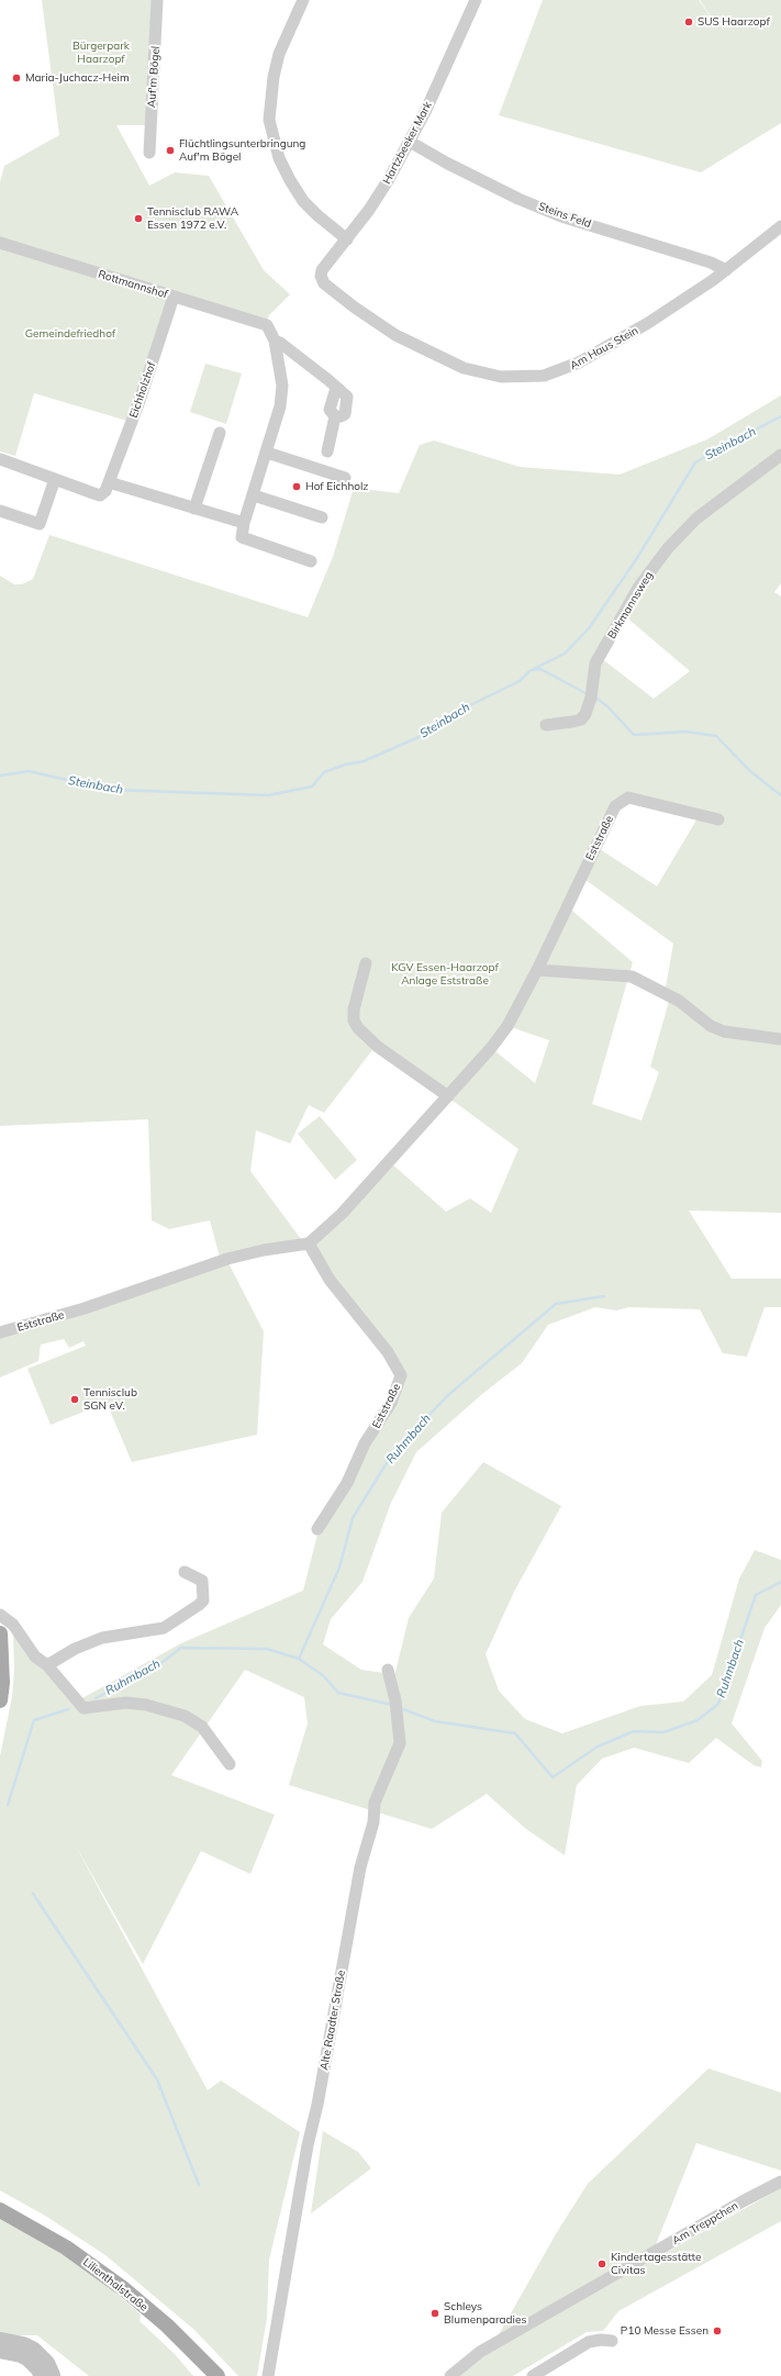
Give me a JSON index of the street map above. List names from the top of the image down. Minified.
{"streets":{"main road":["Lilienthalstraße"],"street":["Auf'm Bögel","Hartzbeeker Mark","Steins Feld","Rottmannshof","Am Haus Stein","Eichholzhof","Birkmannsweg","Eststraße","Alte Raadter Straße","Am Treppchen"]},"crossings":[["Hartzbeeker Mark","Steins Feld"],["Hartzbeeker Mark","Am Haus Stein"],["Steins Feld","Am Haus Stein"],["Rottmannshof","Eichholzhof"]],"water":["Steinbach","Ruhmbach"],"parks":["Bürgerpark Haarzopf","Gemeindefriedhof","KGV Essen-Haarzopf Anlage Eststraße"],"places":["SUS Haarzopf","Maria-Juchacz-Heim","Flüchtlingsunterbringung Auf'm Bögel","Tennisclub RAWA Essen 1972 e.V.","Hof Eichholz","Tennisclub SGN eV.","Kindertagesstätte Civitas","Schleys Blumenparadies","P10 Messe Essen"]}
